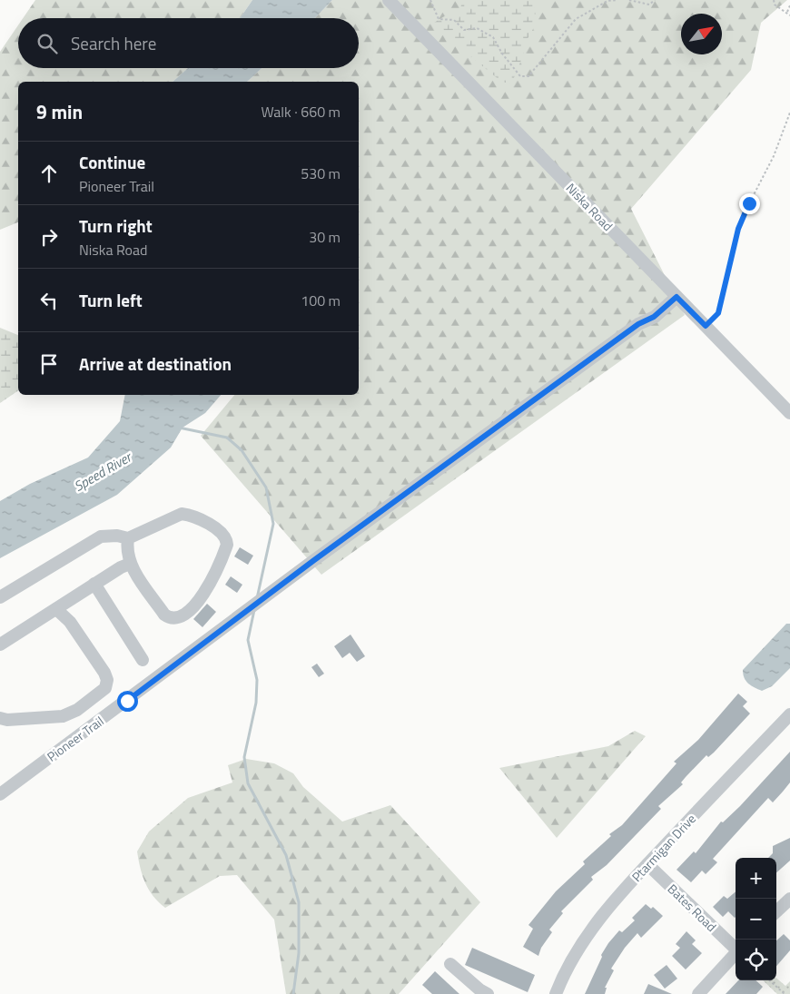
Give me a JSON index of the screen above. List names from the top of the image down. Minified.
{"streets":{"street":["Niska Road","Pioneer Trail","Ptarmigan Drive","Bates Road"]},"crossings":[["Niska Road","Pioneer Trail"],["Ptarmigan Drive","Bates Road"]],"water":["Speed River"],"north":"top right","page":{"search":"Search here","heading":["9 min","Walk · 660 m"],"list":[["Continue","Pioneer Trail","530 m"],["Turn right","Niska Road","30 m"],["Turn left","100 m"],"Arrive at destination"],"map_buttons":["+","−"]}}
